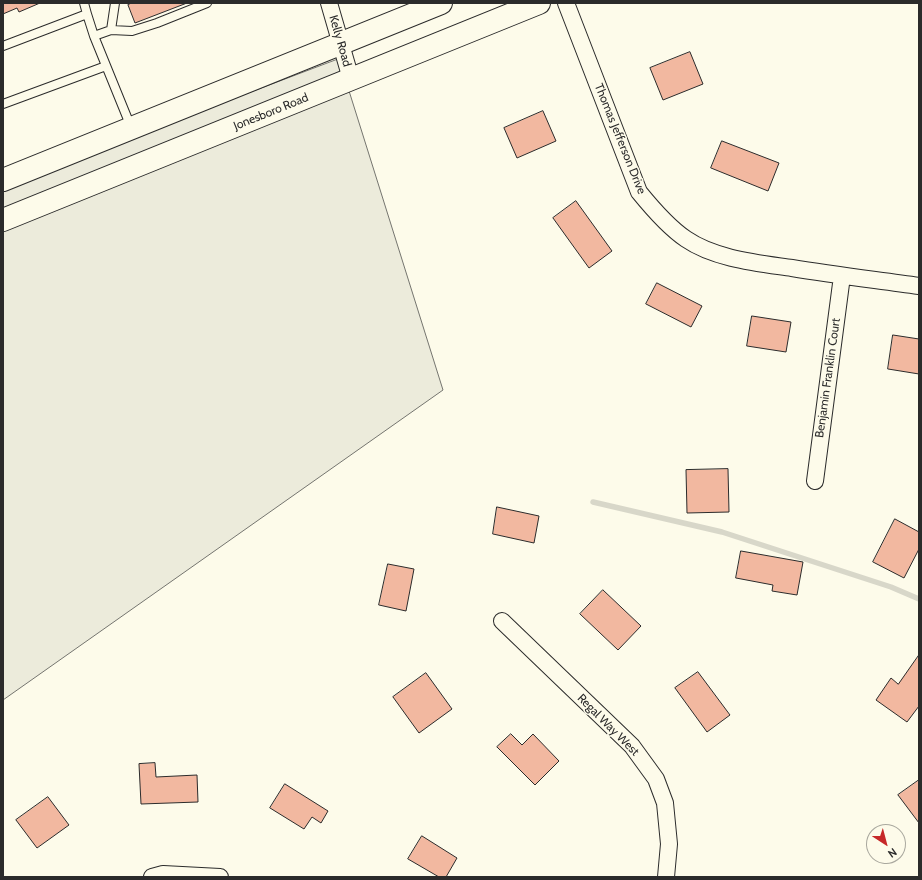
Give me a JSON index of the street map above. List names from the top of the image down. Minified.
{"streets":{"main road":["Jonesboro Road"],"street":["Kelly Road","Thomas Jefferson Drive","Benjamin Franklin Court","Regal Way West"]},"crossings":[["Kelly Road","Jonesboro Road"],["Thomas Jefferson Drive","Benjamin Franklin Court"]],"north":"bottom right"}
